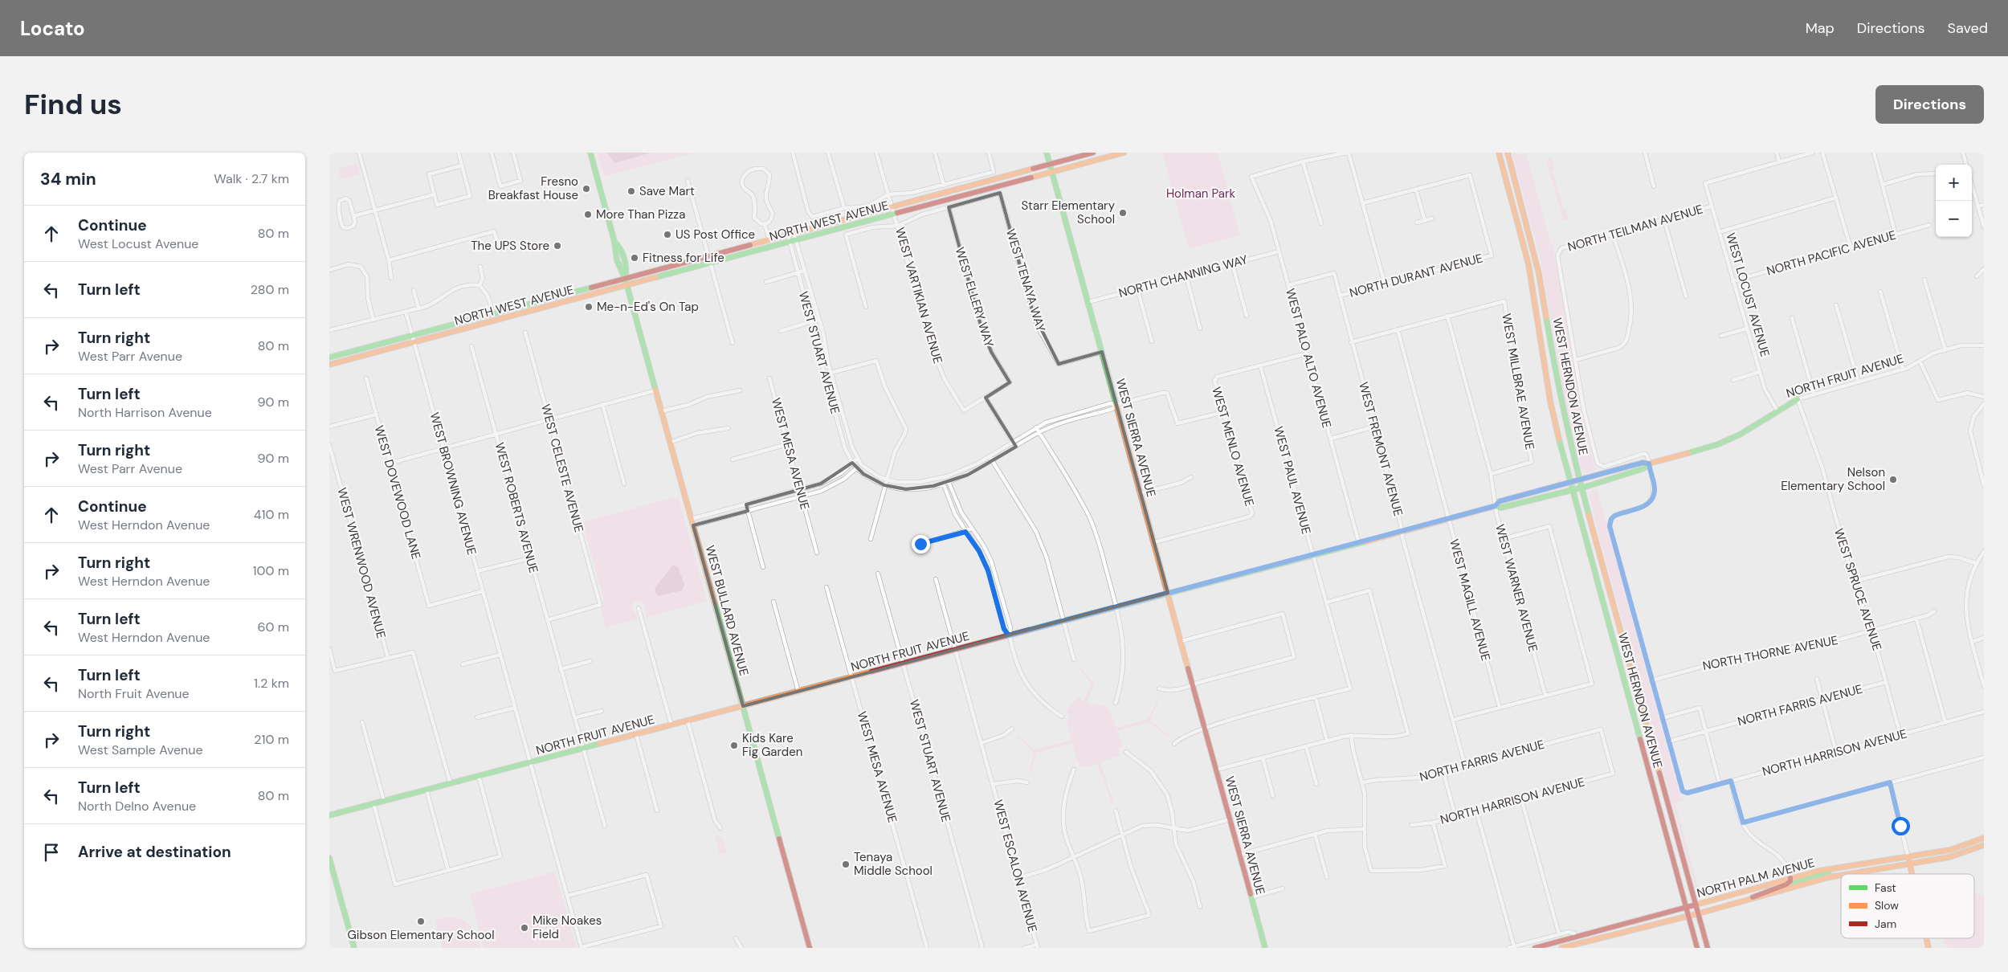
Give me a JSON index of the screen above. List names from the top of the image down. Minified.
{"streets":{"main road":["NORTH WEST AVENUE","NORTH FRUIT AVENUE","WEST HERNDON AVENUE","WEST SIERRA AVENUE","WEST BULLARD AVENUE","NORTH PALM AVENUE"],"street":["NORTH TEILMAN AVENUE","NORTH PACIFIC AVENUE","NORTH DURANT AVENUE","NORTH CHANNING WAY","WEST TENAYA WAY","WEST LOCUST AVENUE","WEST VARTIKIAN AVENUE","WEST ELLERY WAY","WEST STUART AVENUE","WEST PALO ALTO AVENUE","WEST MILLBRAE AVENUE","WEST MENLO AVENUE","WEST FREMONT AVENUE","WEST MESA AVENUE","WEST CELESTE AVENUE","WEST PAUL AVENUE","WEST BROWNING AVENUE","WEST DOVEWOOD LANE","WEST ROBERTS AVENUE","WEST WRENWOOD AVENUE","WEST WARNER AVENUE","WEST SPRUCE AVENUE","WEST MAGILL AVENUE","NORTH THORNE AVENUE","NORTH FARRIS AVENUE","NORTH HARRISON AVENUE","WEST ESCALON AVENUE"]},"crossings":[["NORTH WEST AVENUE","WEST VARTIKIAN AVENUE"],["NORTH WEST AVENUE","WEST STUART AVENUE"],["NORTH WEST AVENUE","WEST SIERRA AVENUE"],["NORTH WEST AVENUE","WEST BROWNING AVENUE"],["NORTH WEST AVENUE","WEST BULLARD AVENUE"],["NORTH TEILMAN AVENUE","WEST LOCUST AVENUE"],["NORTH TEILMAN AVENUE","WEST HERNDON AVENUE"],["NORTH PACIFIC AVENUE","WEST LOCUST AVENUE"],["NORTH DURANT AVENUE","WEST FREMONT AVENUE"],["NORTH CHANNING WAY","WEST PALO ALTO AVENUE"],["NORTH CHANNING WAY","WEST SIERRA AVENUE"],["WEST TENAYA WAY","WEST ELLERY WAY"],["WEST TENAYA WAY","WEST SIERRA AVENUE"],["WEST LOCUST AVENUE","NORTH FRUIT AVENUE"],["WEST VARTIKIAN AVENUE","WEST ELLERY WAY"],["WEST STUART AVENUE","NORTH FRUIT AVENUE"],["WEST PALO ALTO AVENUE","NORTH FRUIT AVENUE"],["WEST PALO ALTO AVENUE","WEST FREMONT AVENUE"],["NORTH FRUIT AVENUE","WEST HERNDON AVENUE"],["NORTH FRUIT AVENUE","WEST SIERRA AVENUE"],["NORTH FRUIT AVENUE","WEST FREMONT AVENUE"],["NORTH FRUIT AVENUE","WEST MESA AVENUE"],["NORTH FRUIT AVENUE","WEST PAUL AVENUE"],["NORTH FRUIT AVENUE","WEST BROWNING AVENUE"],["NORTH FRUIT AVENUE","WEST ROBERTS AVENUE"],["NORTH FRUIT AVENUE","WEST WARNER AVENUE"],["NORTH FRUIT AVENUE","WEST SPRUCE AVENUE"],["NORTH FRUIT AVENUE","WEST MAGILL AVENUE"],["NORTH FRUIT AVENUE","WEST BULLARD AVENUE"],["NORTH FRUIT AVENUE","WEST ESCALON AVENUE"],["WEST MILLBRAE AVENUE","WEST WARNER AVENUE"],["WEST HERNDON AVENUE","NORTH THORNE AVENUE"],["WEST HERNDON AVENUE","NORTH FARRIS AVENUE"],["WEST HERNDON AVENUE","NORTH HARRISON AVENUE"],["WEST HERNDON AVENUE","NORTH PALM AVENUE"],["WEST SIERRA AVENUE","WEST MENLO AVENUE"],["WEST MENLO AVENUE","WEST PAUL AVENUE"],["WEST FREMONT AVENUE","NORTH FARRIS AVENUE"],["WEST CELESTE AVENUE","WEST ROBERTS AVENUE"],["WEST BROWNING AVENUE","WEST DOVEWOOD LANE"],["WEST SPRUCE AVENUE","NORTH THORNE AVENUE"],["WEST SPRUCE AVENUE","NORTH FARRIS AVENUE"],["WEST SPRUCE AVENUE","NORTH HARRISON AVENUE"],["NORTH FARRIS AVENUE","NORTH HARRISON AVENUE"]],"parks":["Holman Park"],"places":["Fresno Breakfast House","Save Mart","Starr Elementary School","More Than Pizza","US Post Office","The UPS Store","Fitness for Life","Me-n-Ed's On Tap","Nelson Elementary School","Kids Kare Fig Garden","Tenaya Middle School","Gibson Elementary School","Mike Noakes Field"],"legend":["Fast","Slow","Jam"],"page":{"header":"Locato","nav":["Map","Directions","Saved"],"buttons":"Directions","title":"Find us","heading":["34 min","Walk · 2.7 km"],"map_buttons":["+","−"],"list":[["Continue","West Locust Avenue","80 m"],["Turn left","280 m"],["Turn right","West Parr Avenue","80 m"],["Turn left","North Harrison Avenue","90 m"],["Turn right","West Parr Avenue","90 m"],["Continue","West Herndon Avenue","410 m"],["Turn right","West Herndon Avenue","100 m"],["Turn left","West Herndon Avenue","60 m"],["Turn left","North Fruit Avenue","1.2 km"],["Turn right","West Sample Avenue","210 m"],["Turn left","North Delno Avenue","80 m"],"Arrive at destination"]}}
